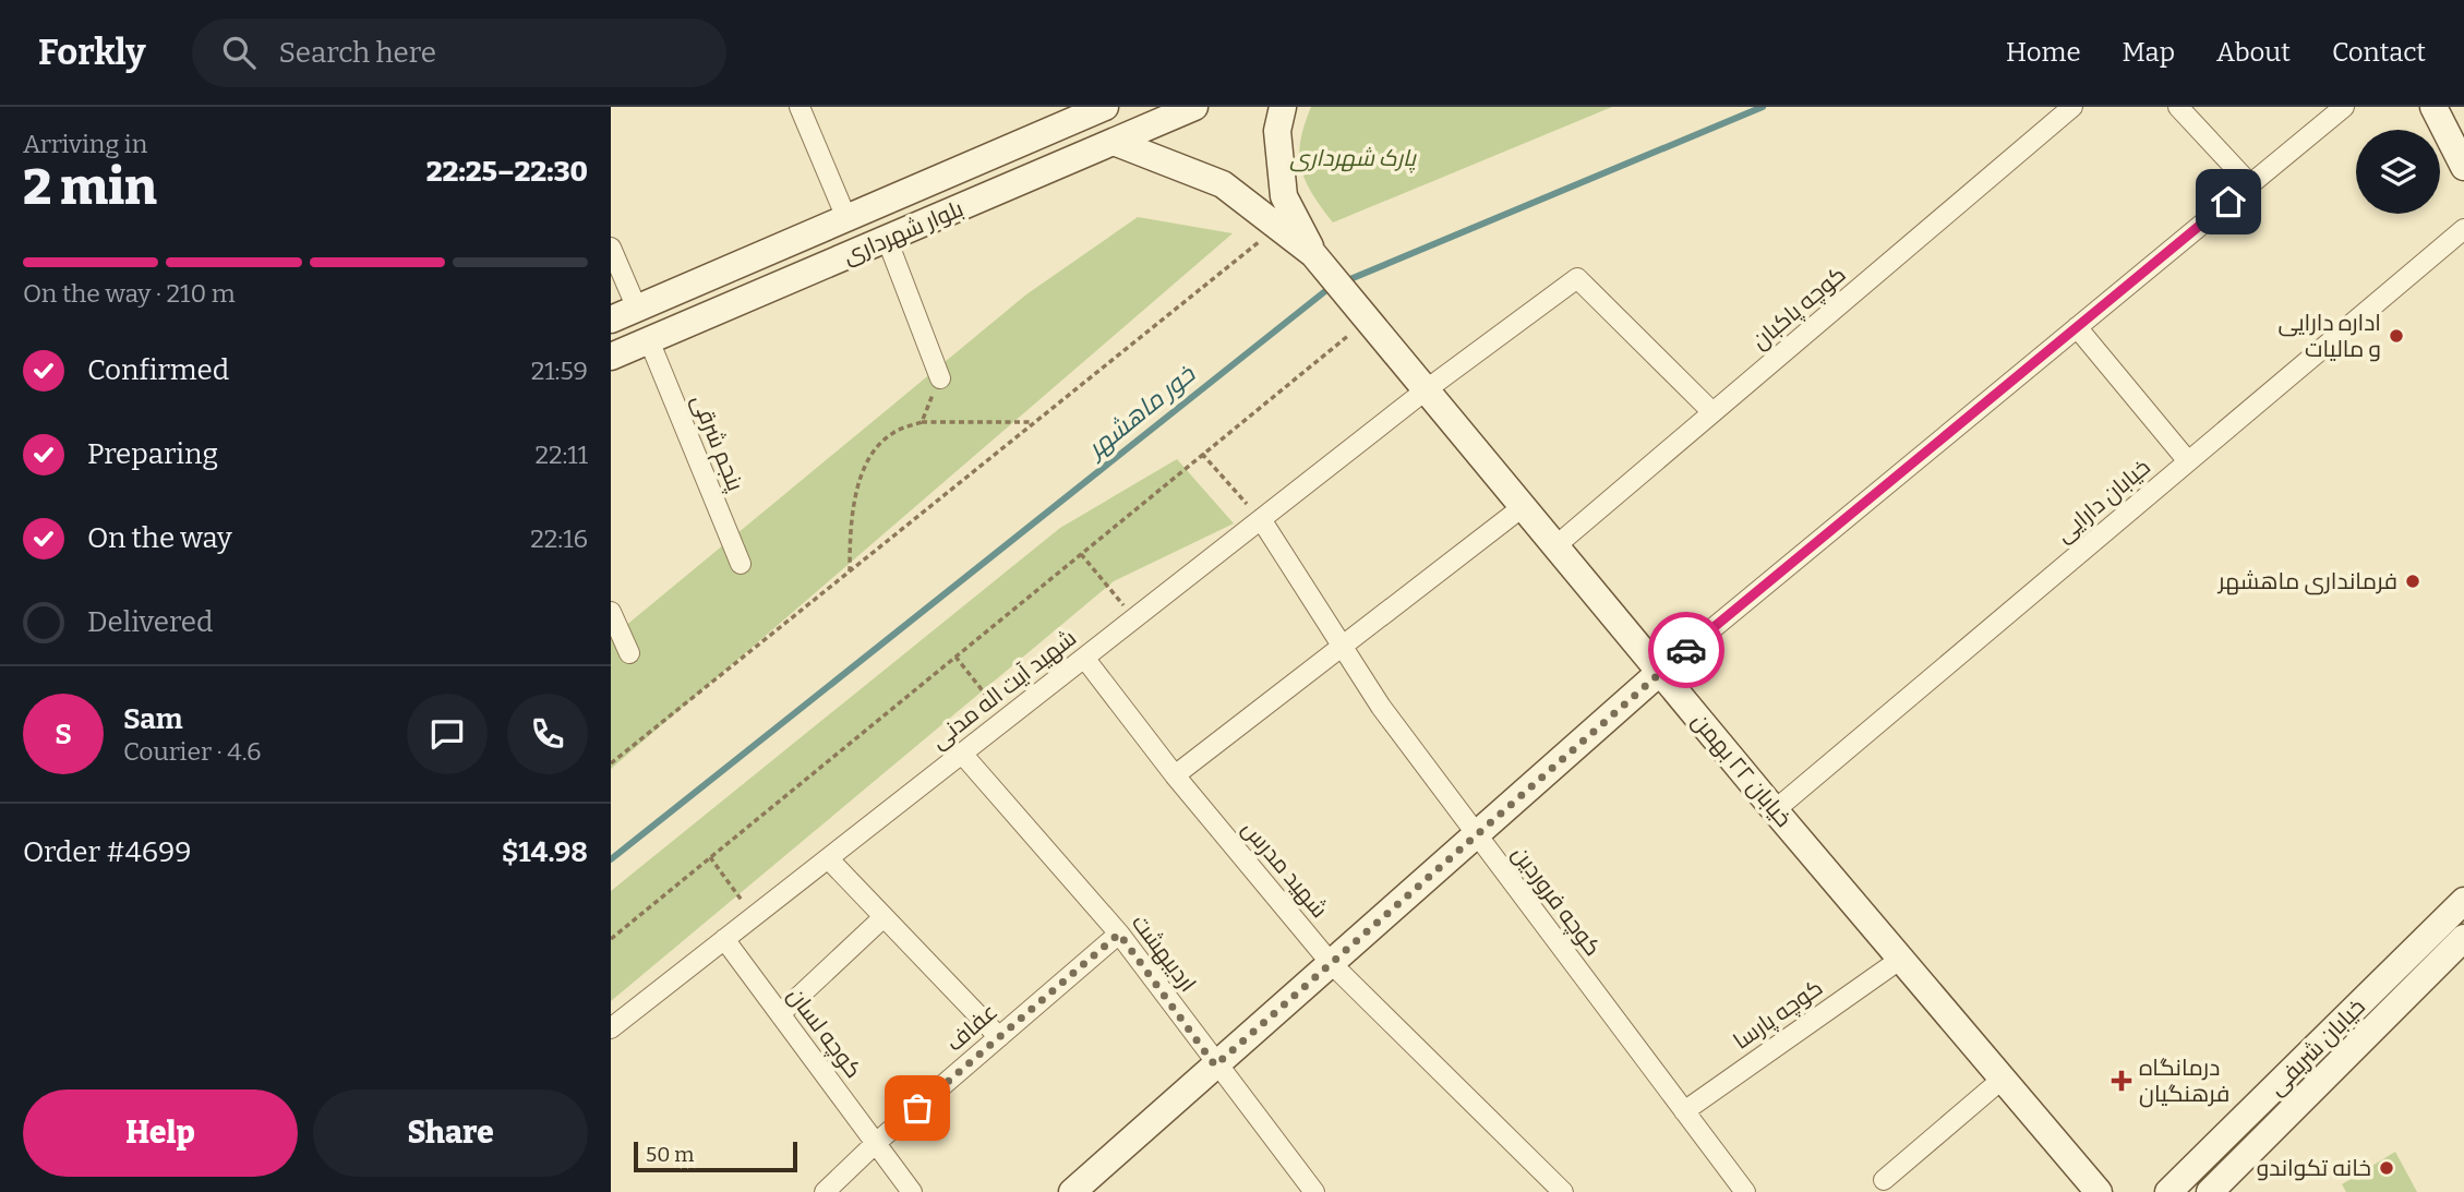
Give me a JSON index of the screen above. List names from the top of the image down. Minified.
{"streets":{"main road":["بلوار شهرداری","خیابان ۲۲ بهمن","خیابان شریفی"],"street":["کوچه پاکبان","پنجم شرقی","خیابان دارایی","شهید آیت اله مدنی","شهید مدرس","کوچه فروردین","اردیبهشت","کوچه پارسا","عفاف","کوچه لسان"]},"crossings":[["بلوار شهرداری","پنجم شرقی"],["کوچه پاکبان","شهید آیت اله مدنی"],["کوچه پاکبان","خیابان ۲۲ بهمن"],["خیابان دارایی","خیابان ۲۲ بهمن"],["شهید آیت اله مدنی","خیابان ۲۲ بهمن"],["شهید آیت اله مدنی","شهید مدرس"],["شهید آیت اله مدنی","کوچه فروردین"],["شهید آیت اله مدنی","اردیبهشت"],["شهید آیت اله مدنی","کوچه لسان"],["خیابان ۲۲ بهمن","کوچه پارسا"],["کوچه فروردین","کوچه پارسا"],["اردیبهشت","عفاف"],["عفاف","کوچه لسان"]],"water":["خور ماهشهر"],"parks":["پارک شهرداری"],"places":{"other":["اداره دارایی و مالیات","فرمانداری ماهشهر","خانه تکواندو"],"health":["درمانگاه فرهنگیان"]},"scale_bar":"50 m","page":{"header":"Forkly","search":"Search here","nav":["Home","Map","About","Contact"],"heading":["2 min","Arriving in","22:25–22:30"],"panel":["Sam","Courier · 4.6","Order #4699","$14.98"],"bar":"On the way · 210 m","list":[["Confirmed","21:59"],["Preparing","22:11"],["On the way","22:16"],"Delivered"],"round":"S","buttons":["Help","Share"],"scale":"50 m"}}
